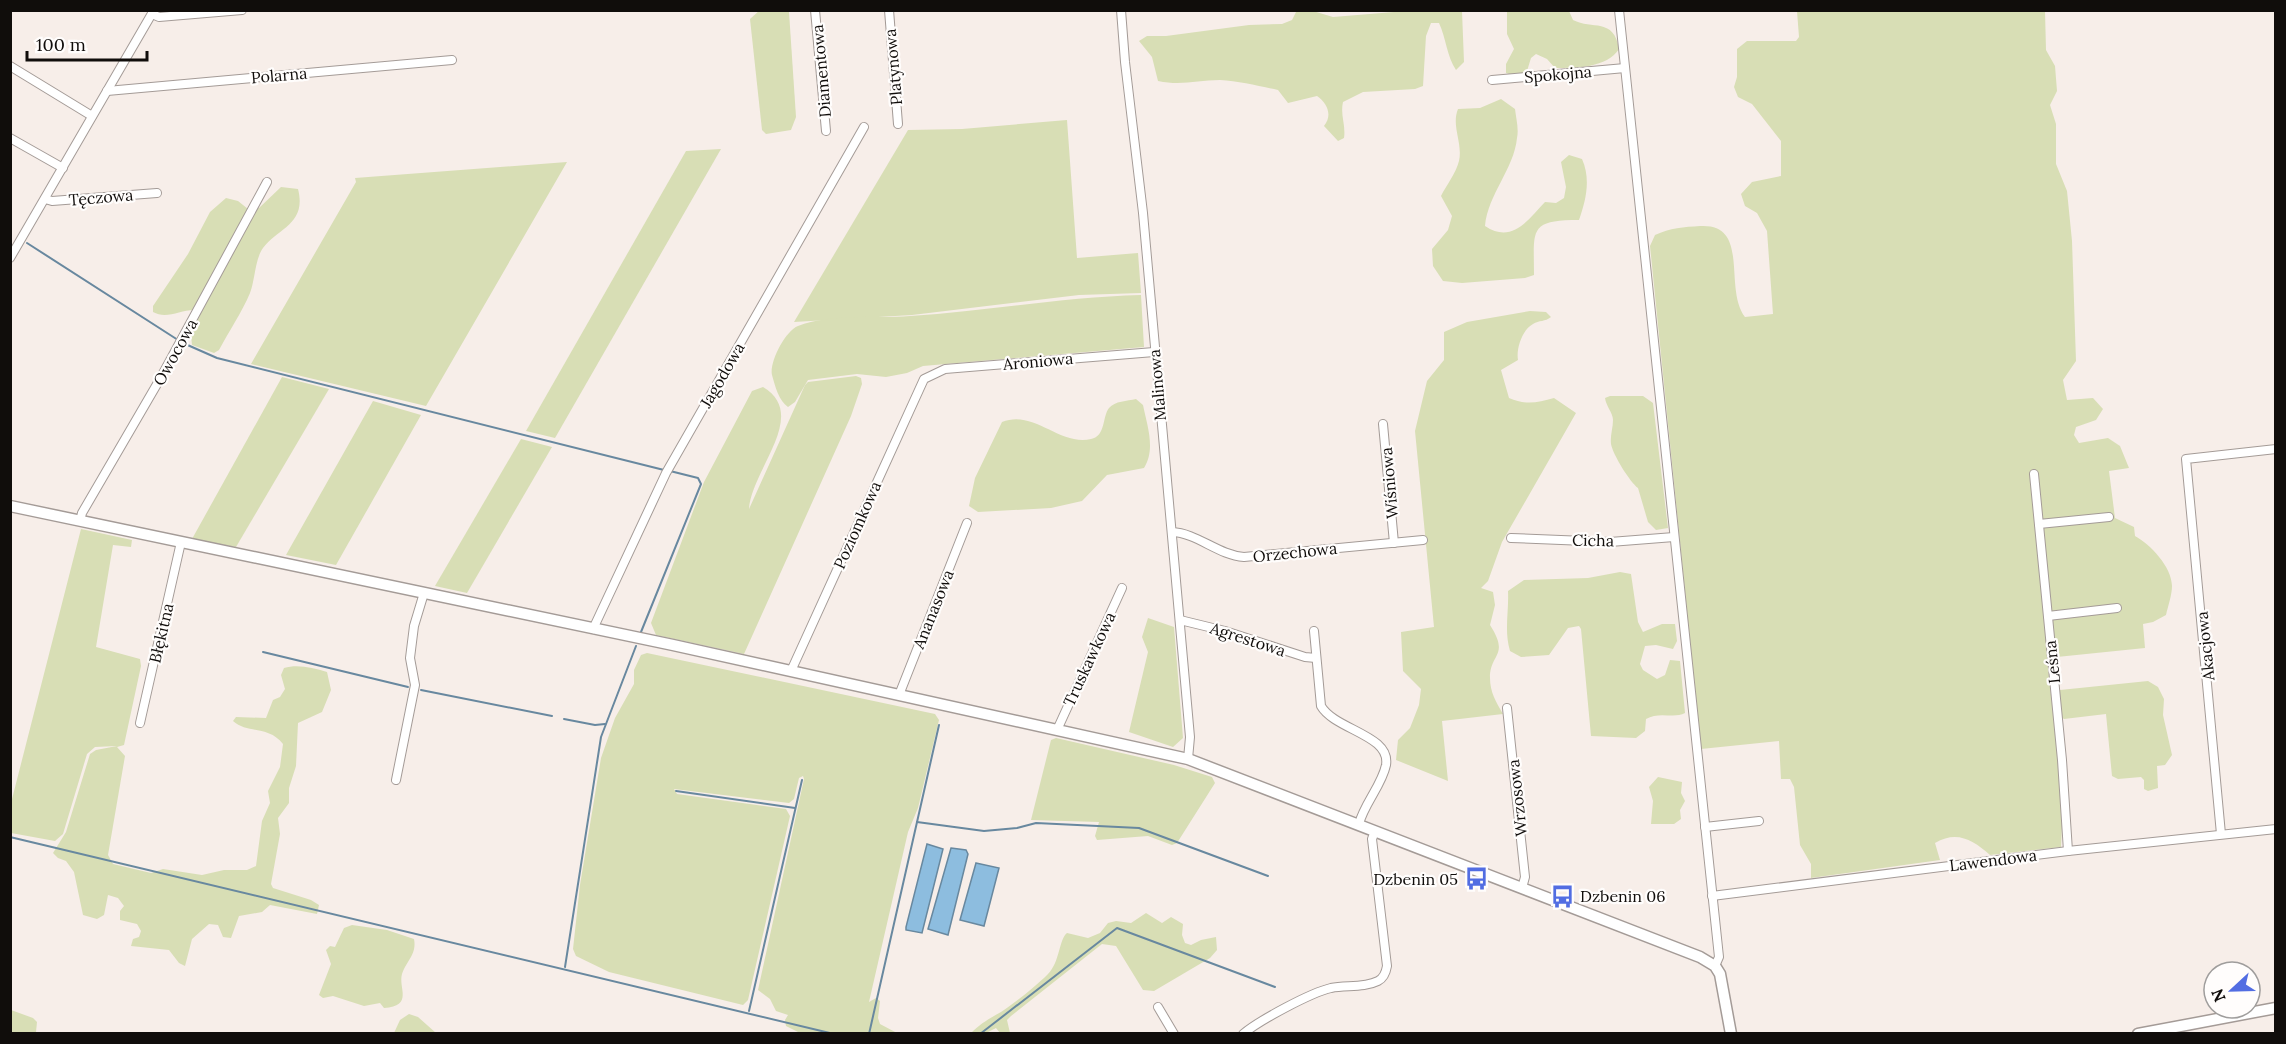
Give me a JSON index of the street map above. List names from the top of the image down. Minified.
{"streets":{"street":["Platynowa","Diamentowa","Spokojna","Polarna","Tęczowa","Owocowa","Aroniowa","Jagodowa","Malinowa","Wiśniowa","Poziomkowa","Cicha","Orzechowa","Ananasowa","Błękitna","Agrestowa","Akacjowa","Truskawkowa","Leśna","Wrzosowa","Lawendowa"]},"crossings":[["Aroniowa","Malinowa"],["Aroniowa","Poziomkowa"],["Malinowa","Orzechowa"],["Malinowa","Agrestowa"],["Wiśniowa","Orzechowa"],["Akacjowa","Lawendowa"],["Leśna","Lawendowa"]],"places":{"bus stop":["Dzbenin 05","Dzbenin 06"]},"scale_bar":"100 m","north":"left"}
